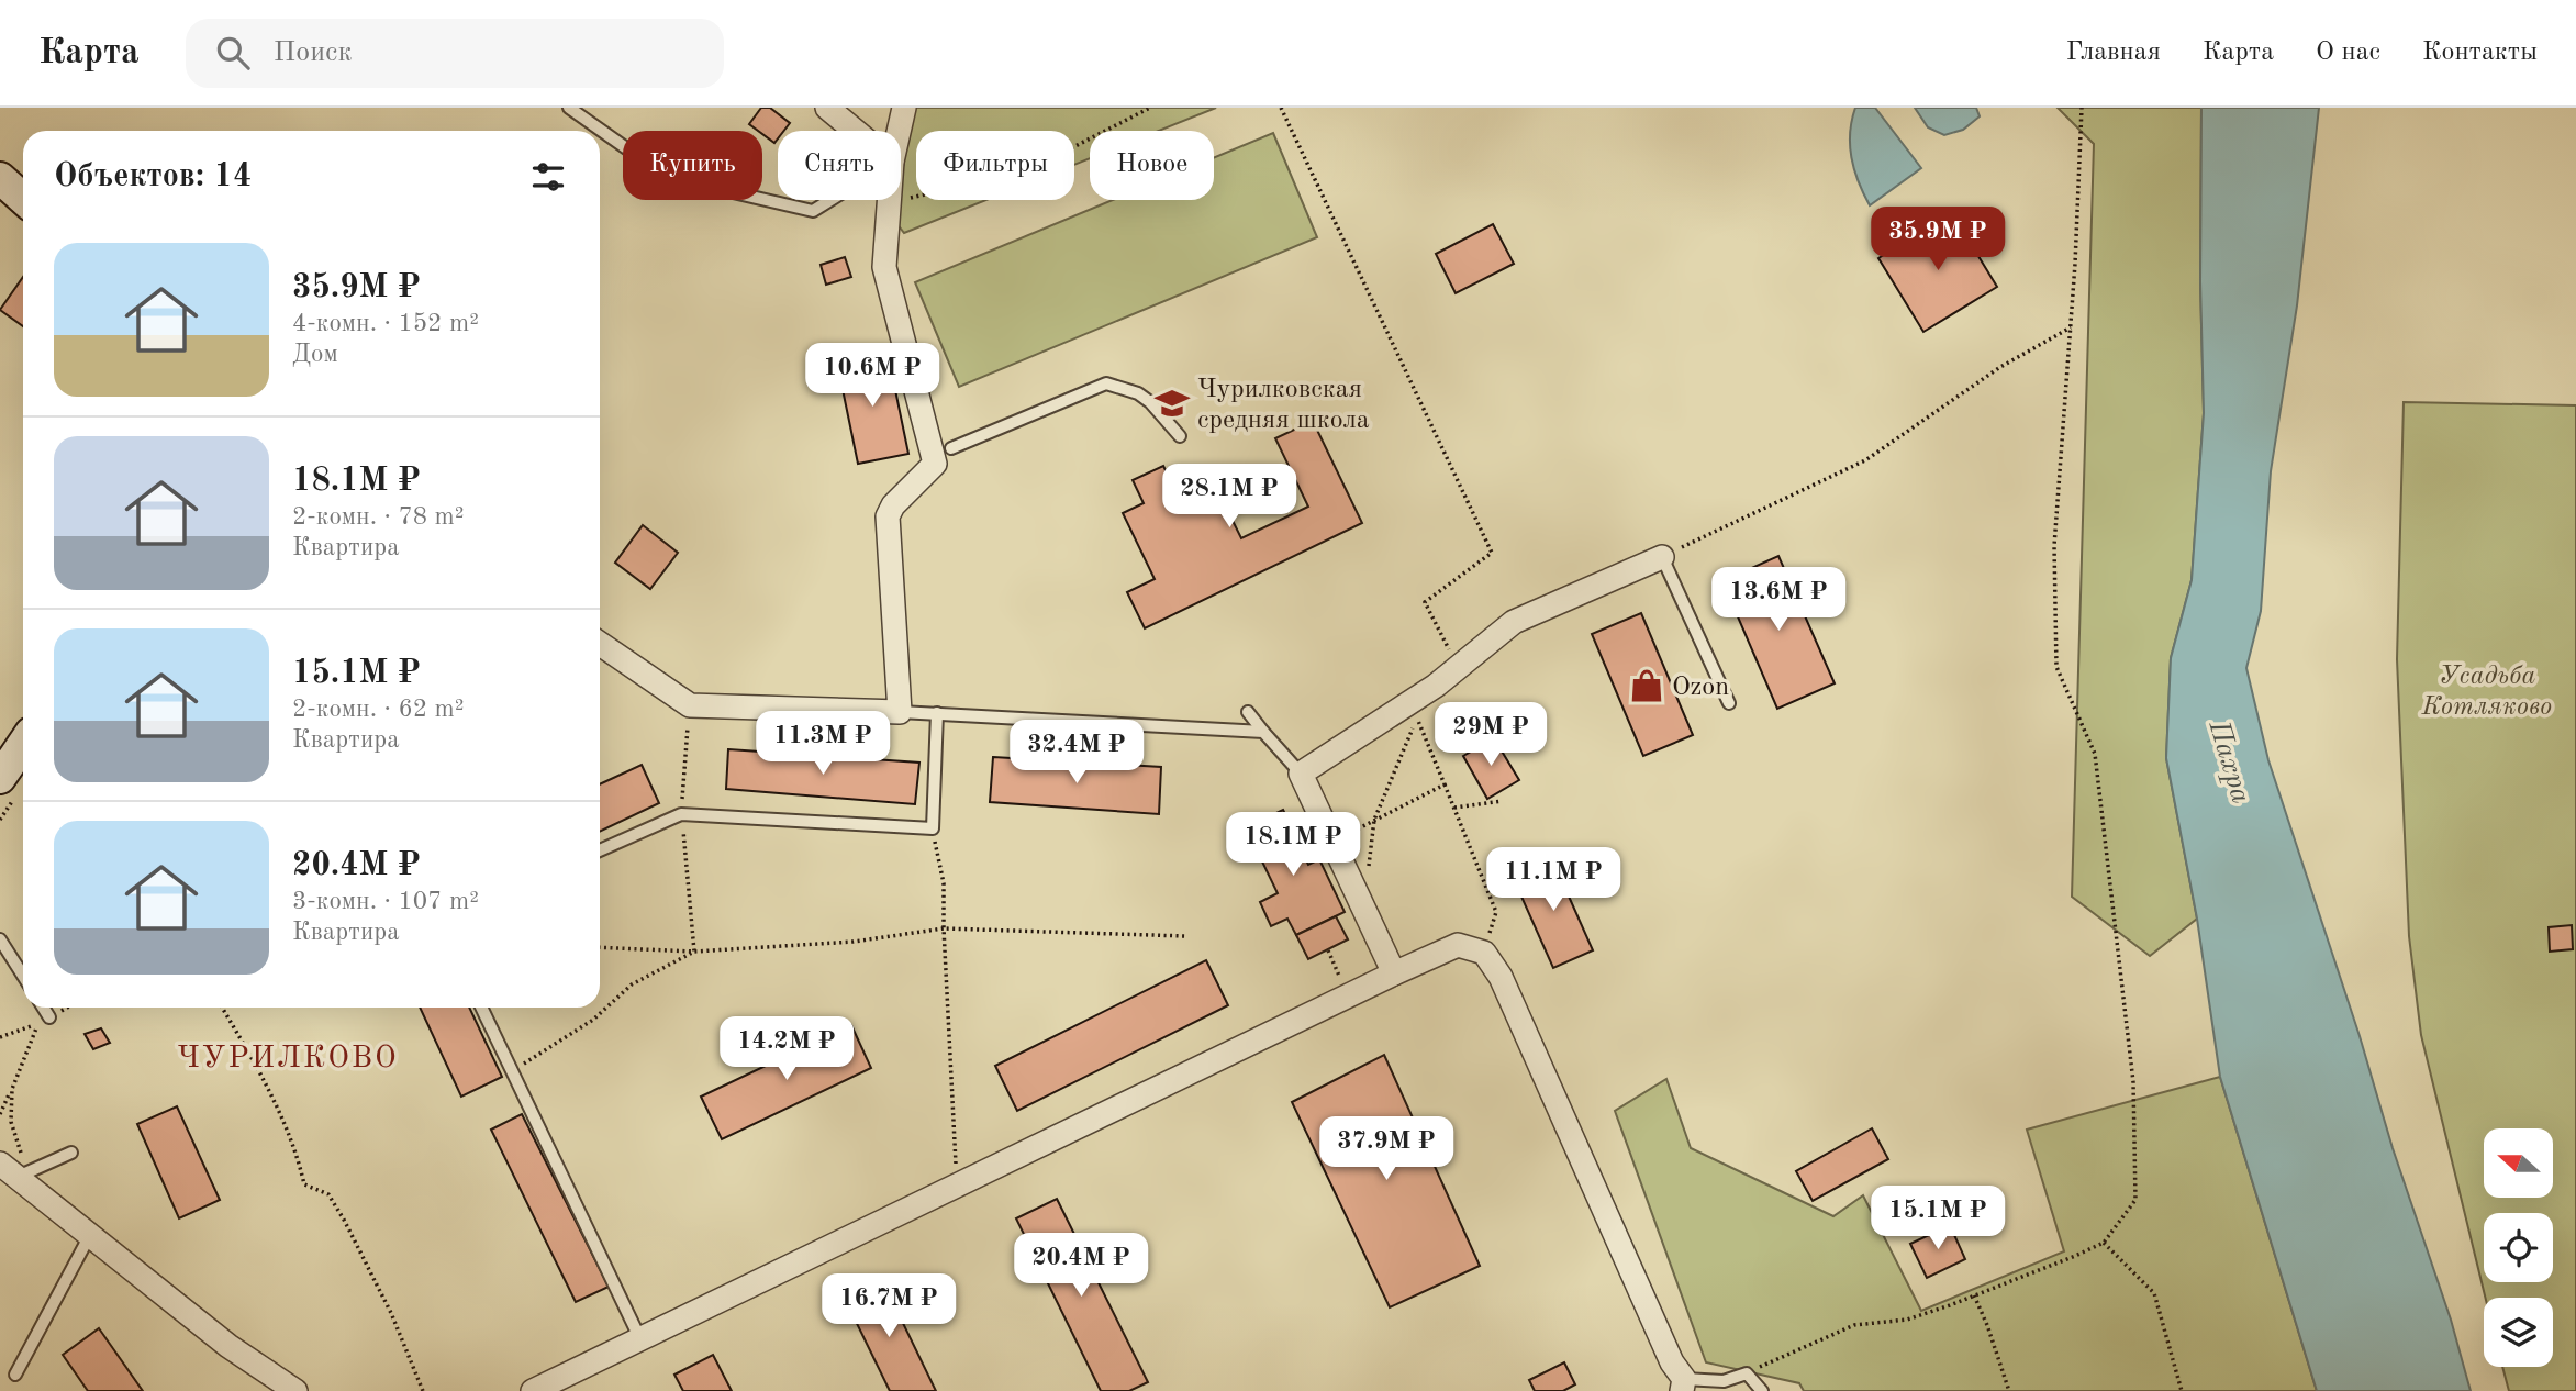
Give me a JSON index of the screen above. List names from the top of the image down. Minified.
{"districts":["ЧУРИЛКОВО"],"water":["Пахра"],"parks":["Усадьба Котляково"],"places":{"school or university":["Чурилковская средняя школа"],"shop":["Ozon"]},"north":"left","page":{"header":"Карта","search":"Поиск","nav":["Главная","Карта","О нас","Контакты"],"chip":["Купить","Снять","Фильтры","Новое"],"heading":"Объектов: 14","price":["35.9M ₽","10.6M ₽","28.1M ₽","13.6M ₽","29M ₽","11.3M ₽","32.4M ₽","18.1M ₽","11.1M ₽","14.2M ₽","37.9M ₽","15.1M ₽","20.4M ₽","16.7M ₽"],"list":[{"name":"35.9M ₽","note":"4-комн. · 152 m² · Дом"},{"name":"18.1M ₽","note":"2-комн. · 78 m² · Квартира"},{"name":"15.1M ₽","note":"2-комн. · 62 m² · Квартира"},{"name":"20.4M ₽","note":"3-комн. · 107 m² · Квартира"}]}}
